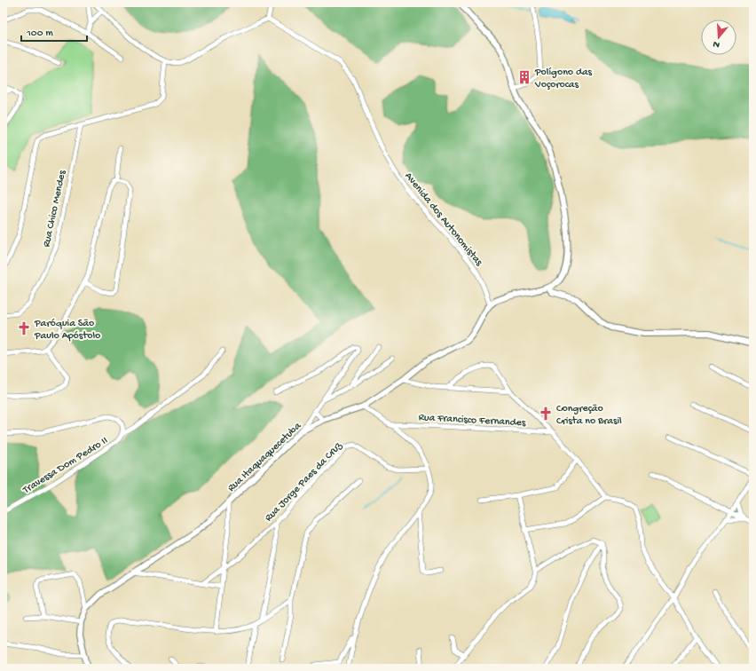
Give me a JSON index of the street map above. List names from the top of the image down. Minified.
{"streets":{"street":["Rua Chico Mendes","Avenida dos Autonomistas","Rua Francisco Fernandes","Rua Itaquaquecetuba","Travessa Dom Pedro II","Rua Jorge Paes da Cruz"]},"crossings":[["Avenida dos Autonomistas","Rua Itaquaquecetuba"]],"places":{"building":["Polígono das Voçorocas"],"church":["Paróquia São Paulo Apóstolo","Congreção Crista no Brasil"]},"scale_bar":"100 m","north":"bottom"}
